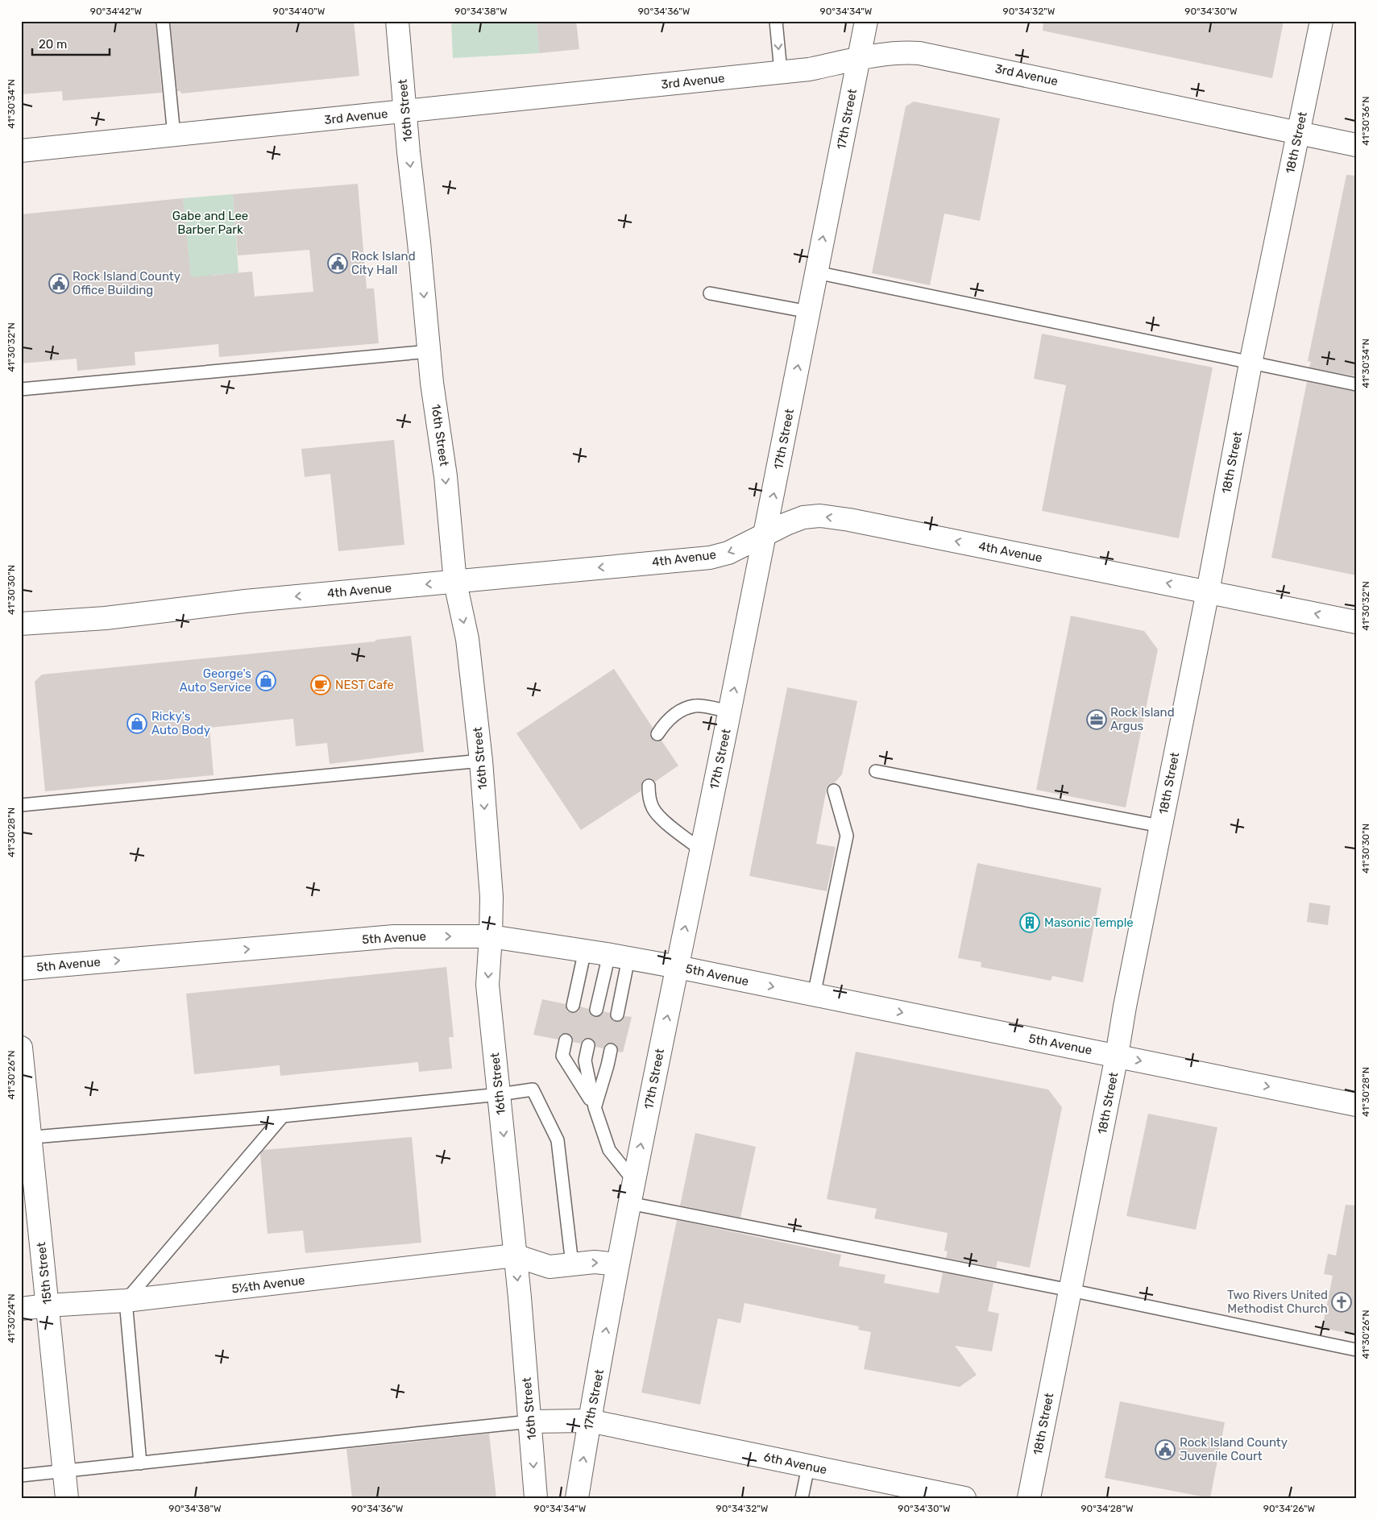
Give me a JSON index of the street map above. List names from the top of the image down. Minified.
{"streets":{"street":["3rd Avenue","16th Street","17th Street","18th Street","4th Avenue","5th Avenue","15th Street","5½th Avenue","6th Avenue"]},"crossings":[["3rd Avenue","16th Street"],["3rd Avenue","17th Street"],["3rd Avenue","18th Street"],["16th Street","4th Avenue"],["16th Street","5th Avenue"],["16th Street","5½th Avenue"],["16th Street","6th Avenue"],["17th Street","4th Avenue"],["17th Street","5th Avenue"],["17th Street","6th Avenue"],["18th Street","4th Avenue"],["18th Street","5th Avenue"],["15th Street","5½th Avenue"]],"one_way":["16th Street","17th Street","4th Avenue","5th Avenue"],"parks":["Gabe and Lee Barber Park"],"places":{"public building":["Rock Island City Hall","Rock Island County Office Building","Rock Island County Juvenile Court"],"shop":["George's Auto Service","Ricky's Auto Body"],"cafe":["NEST Cafe"],"office":["Rock Island Argus"],"building":["Masonic Temple"],"church":["Two Rivers United Methodist Church"]},"scale_bar":"20 m","coordinates":["90°34'42\"W","90°34'40\"W","90°34'38\"W","90°34'36\"W","90°34'34\"W","90°34'32\"W","90°34'30\"W","41°30'34\"N","41°30'36\"N","41°30'32\"N","41°30'30\"N","41°30'28\"N","41°30'26\"N","41°30'24\"N","90°34'28\"W","90°34'26\"W"]}
